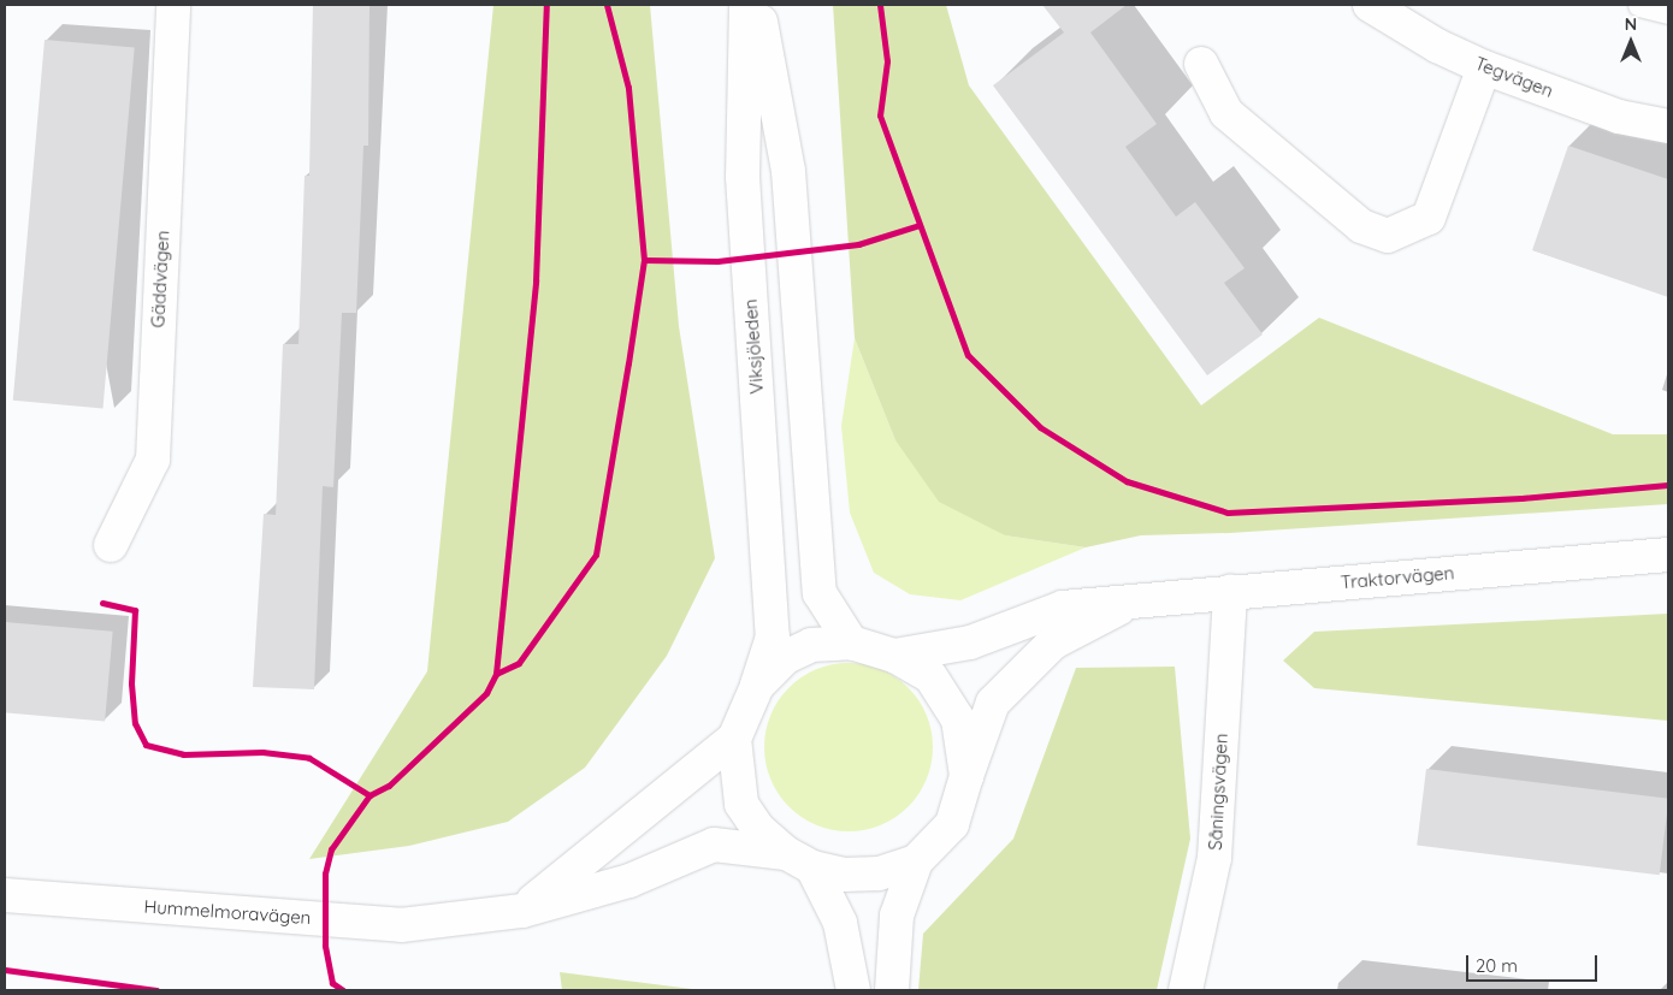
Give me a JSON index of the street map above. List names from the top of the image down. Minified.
{"streets":{"street":["Tegvägen","Gäddvägen","Viksjöleden","Traktorvägen","Såningsvägen","Hummelmoravägen"]},"crossings":[["Traktorvägen","Såningsvägen"],["Traktorvägen","Hummelmoravägen"]],"scale_bar":"20 m","north":"top"}
